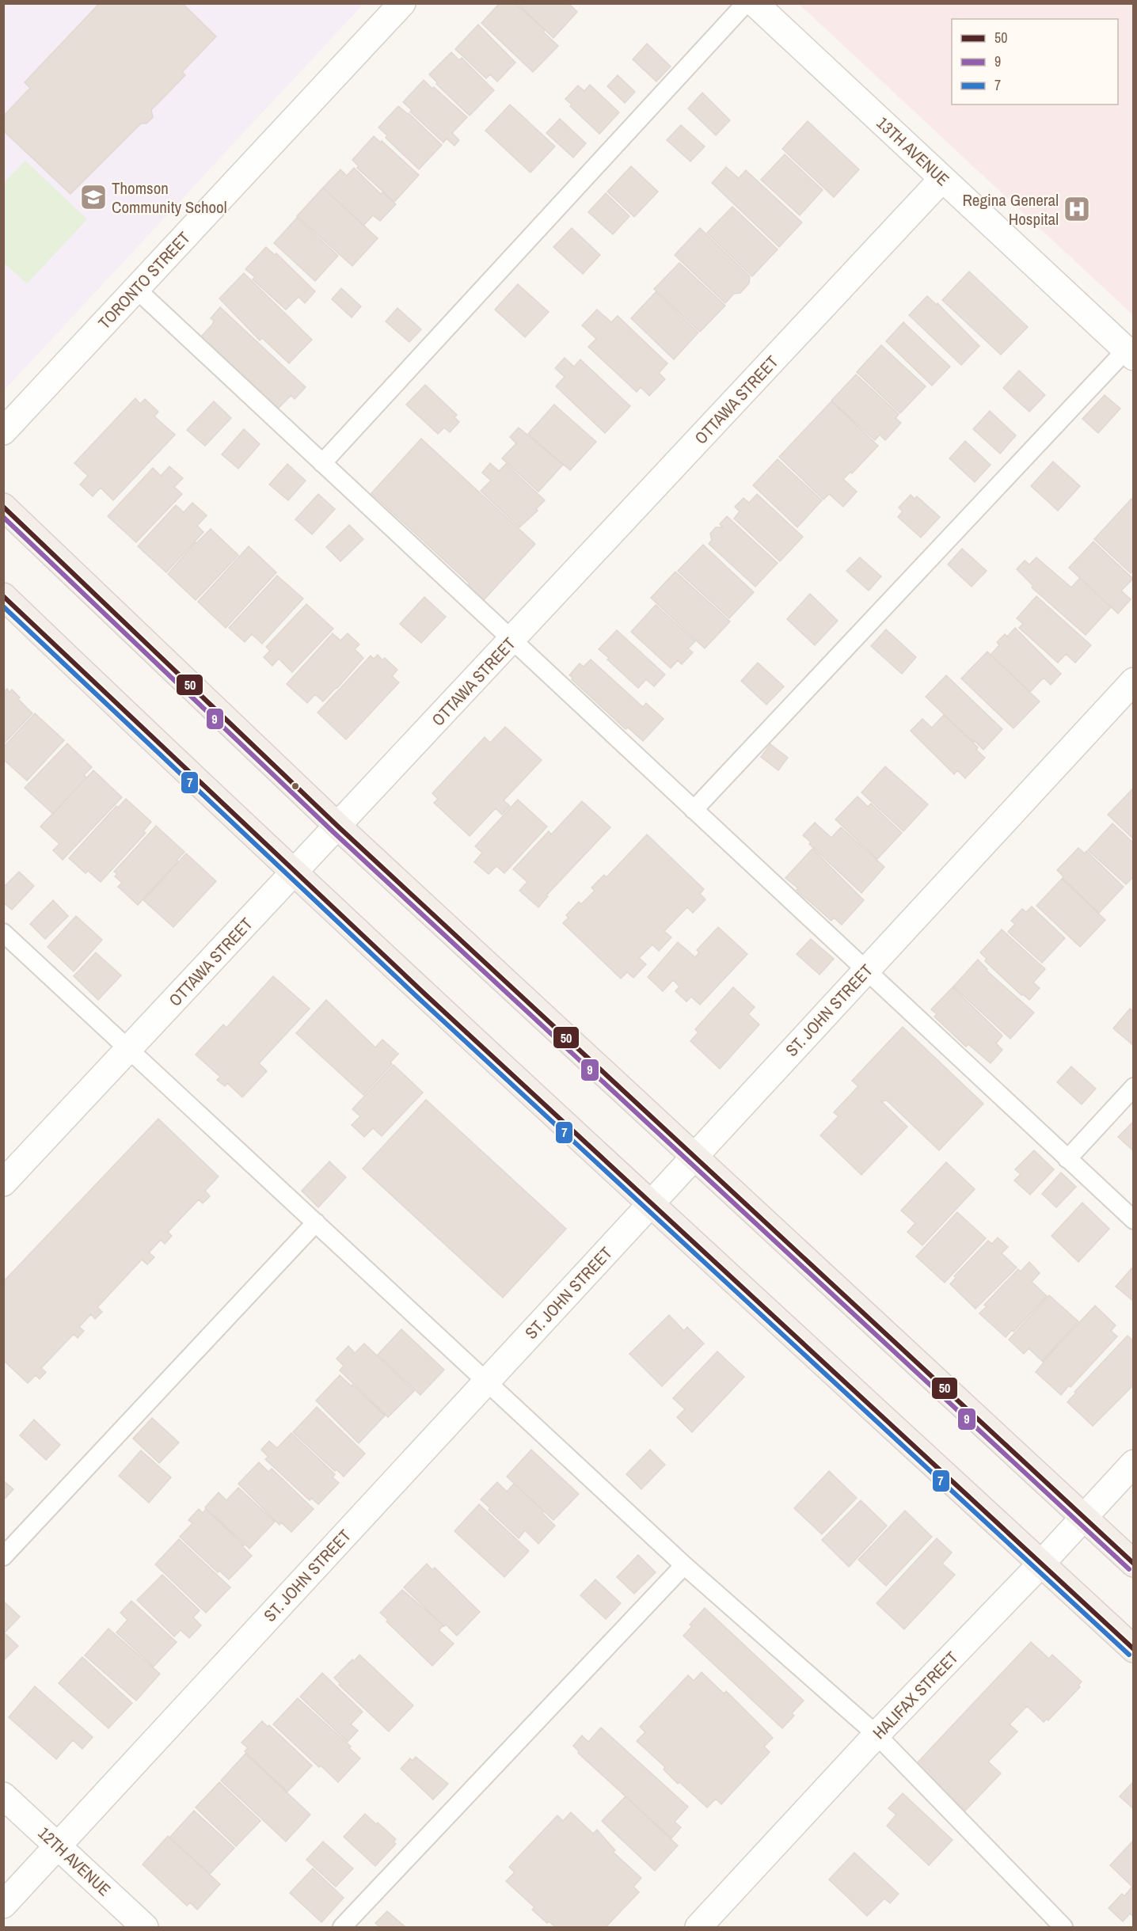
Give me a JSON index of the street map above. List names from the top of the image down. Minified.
{"streets":{"street":["13TH AVENUE","TORONTO STREET","OTTAWA STREET","ST. JOHN STREET","HALIFAX STREET","12TH AVENUE"]},"crossings":[["13TH AVENUE","OTTAWA STREET"],["ST. JOHN STREET","12TH AVENUE"]],"places":{"school or university":["Thomson Community School"],"hospital":["Regina General Hospital"]},"lines":["transit line 50","transit line 9","transit line 7"],"legend":["50","9","7"]}
